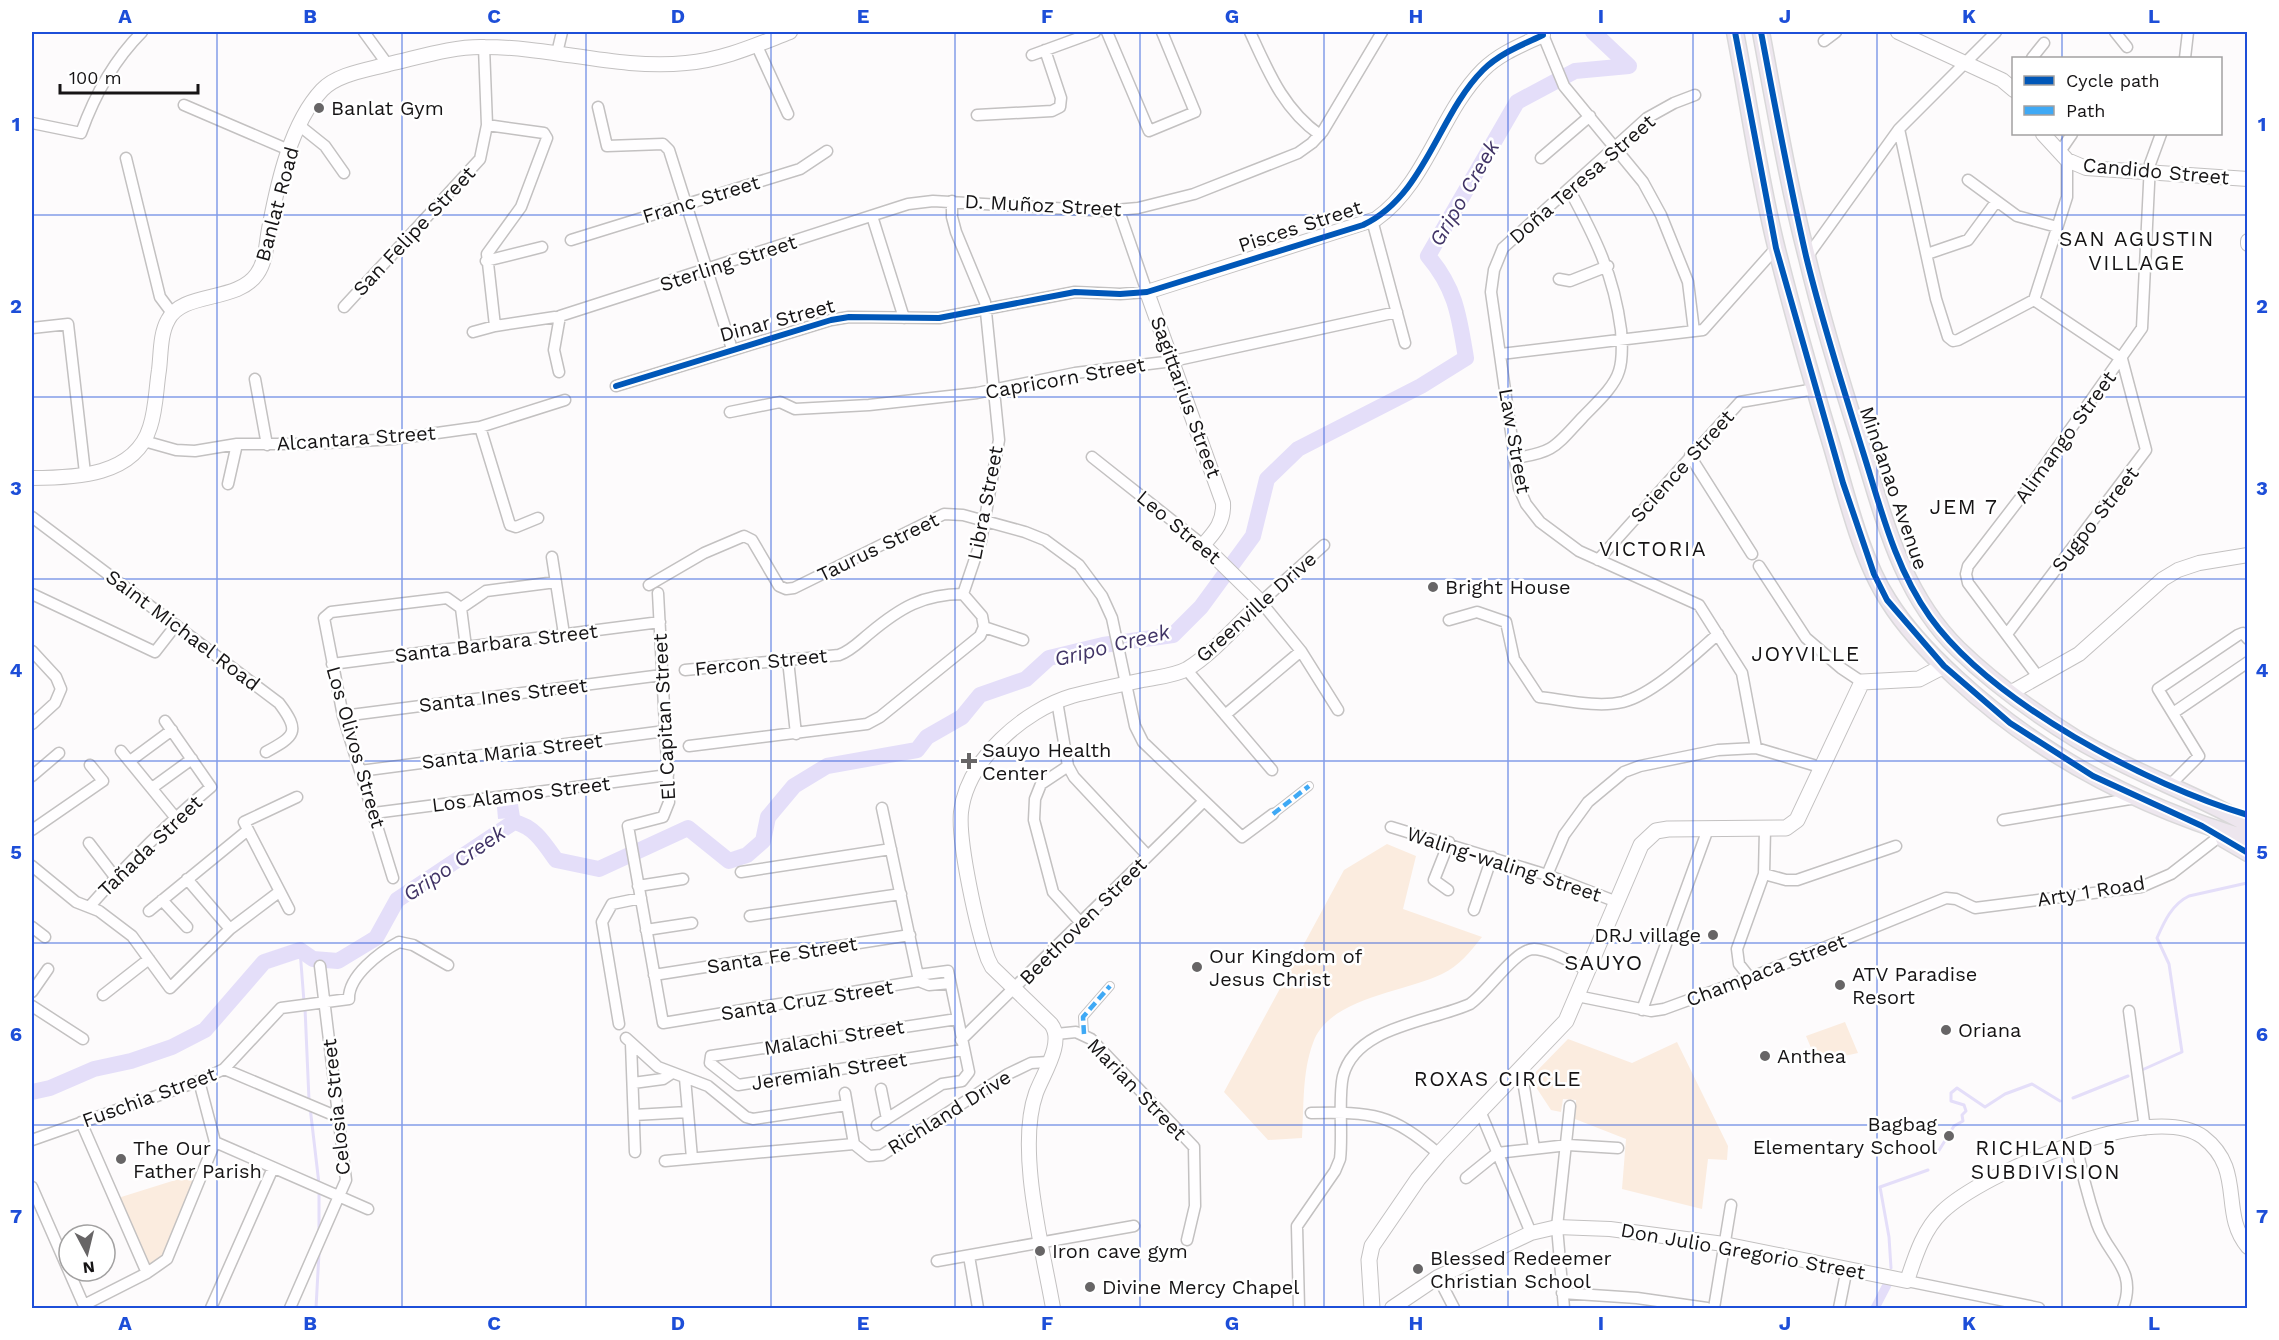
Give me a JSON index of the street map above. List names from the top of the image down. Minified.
{"streets":{"main road":["Mindanao Avenue"],"street":["Candido Street","Doña Teresa Street","Franc Street","Banlat Road","D. Muñoz Street","Pisces Street","San Felipe Street","Sterling Street","Dinar Street","Capricorn Street","Sagittarius Street","Alimango Street","Alcantara Street","Law Street","Science Street","Libra Street","Sugpo Street","Leo Street","Taurus Street","Greenville Drive","Saint Michael Road","Santa Barbara Street","Fercon Street","Santa Ines Street","El Capitan Street","Los Olivos Street","Santa Maria Street","Los Alamos Street","Tañada Street","Waling-waling Street","Arty 1 Road","Beethoven Street","Santa Fe Street","Champaca Street","Santa Cruz Street","Malachi Street","Jeremiah Street","Marian Street","Fuschia Street","Celosia Street","Richland Drive","Don Julio Gregorio Street"]},"crossings":[["Candido Street","Alimango Street"],["Doña Teresa Street","Law Street"],["Banlat Road","San Felipe Street"],["D. Muñoz Street","Sterling Street"],["D. Muñoz Street","Sagittarius Street"],["D. Muñoz Street","Libra Street"],["Pisces Street","Dinar Street"],["Pisces Street","Sagittarius Street"],["Pisces Street","Libra Street"],["Sterling Street","Libra Street"],["Dinar Street","Libra Street"],["Capricorn Street","Sagittarius Street"],["Capricorn Street","Libra Street"],["Sagittarius Street","Leo Street"],["Alimango Street","Sugpo Street"],["Law Street","Science Street"],["Libra Street","Taurus Street"],["Libra Street","Fercon Street"],["Leo Street","Greenville Drive"],["Taurus Street","Greenville Drive"],["Taurus Street","Beethoven Street"],["Greenville Drive","Beethoven Street"],["Greenville Drive","Marian Street"],["Santa Barbara Street","El Capitan Street"],["Santa Barbara Street","Los Olivos Street"],["Santa Ines Street","El Capitan Street"],["Santa Ines Street","Los Olivos Street"],["El Capitan Street","Santa Maria Street"],["El Capitan Street","Los Alamos Street"],["El Capitan Street","Santa Fe Street"],["El Capitan Street","Santa Cruz Street"],["Los Olivos Street","Santa Maria Street"],["Los Olivos Street","Los Alamos Street"],["Arty 1 Road","Champaca Street"],["Beethoven Street","Jeremiah Street"],["Malachi Street","Jeremiah Street"],["Fuschia Street","Celosia Street"]],"districts":["SAN AGUSTIN VILLAGE","JEM 7","VICTORIA","JOYVILLE","SAUYO","ROXAS CIRCLE","RICHLAND 5 SUBDIVISION"],"water":["Gripo Creek"],"places":{"other":["Banlat Gym","Bright House","DRJ village","Our Kingdom of Jesus Christ","ATV Paradise Resort","Oriana","Anthea","Bagbag Elementary School","The Our Father Parish","Iron cave gym","Blessed Redeemer Christian School","Divine Mercy Chapel"],"health":["Sauyo Health Center"]},"legend":["Cycle path","Path"],"scale_bar":"100 m","north":"bottom","grid":{"columns":["A","B","C","D","E","F","G","H","I","J","K","L"],"rows":["1","2","3","4","5","6","7"]}}
